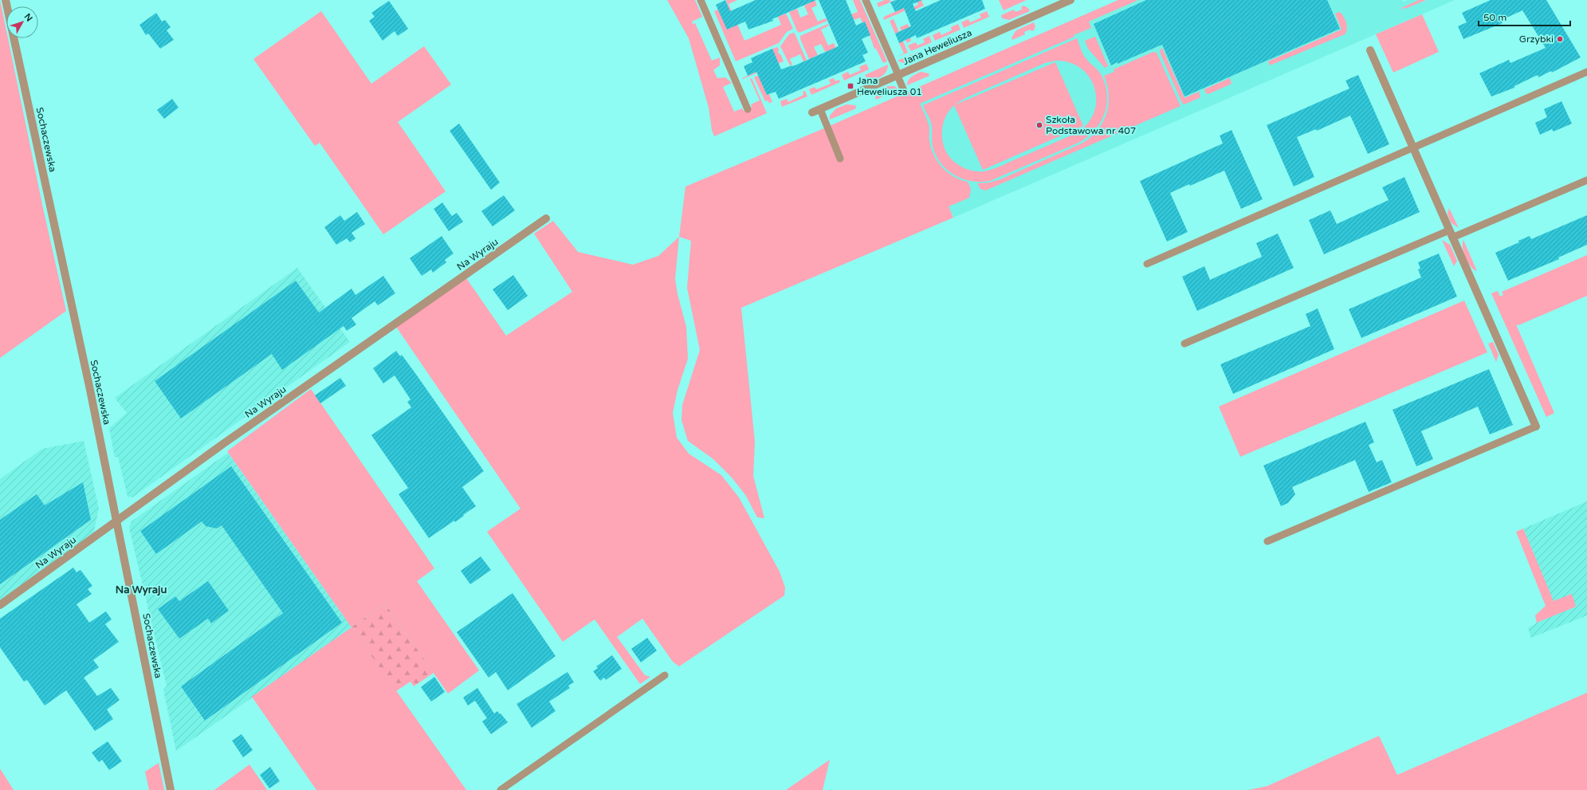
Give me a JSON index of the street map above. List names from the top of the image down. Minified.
{"streets":{"street":["Jana Heweliusza","Sochaczewska","Na Wyraju"]},"crossings":[["Sochaczewska","Na Wyraju"]],"districts":["Na Wyraju"],"places":{"other":["Grzybki","Szkoła Podstawowa nr 407"],"transit":["Jana Heweliusza 01"]},"scale_bar":"50 m","north":"top right"}
